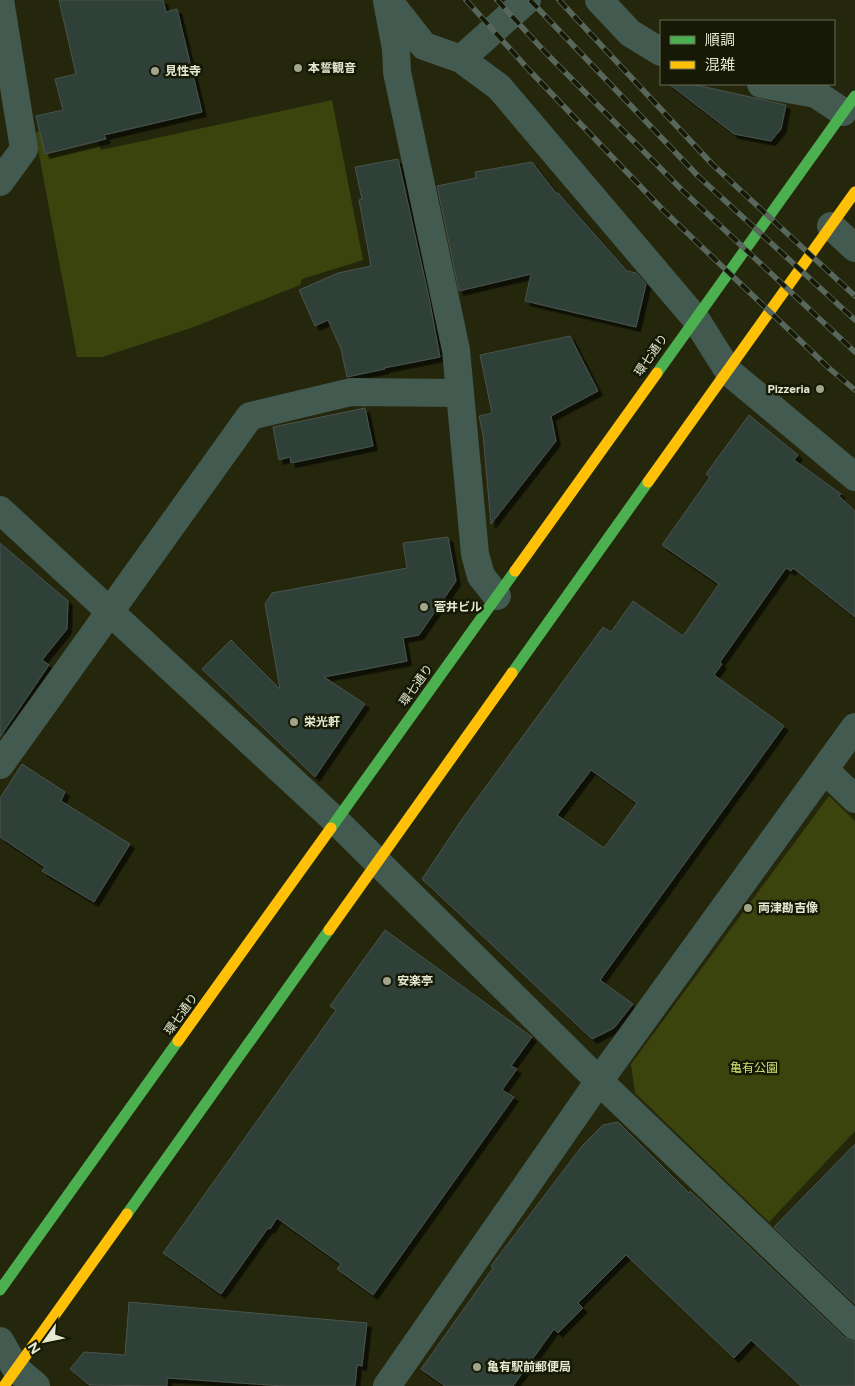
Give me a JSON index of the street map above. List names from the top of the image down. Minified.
{"streets":{"main road":["環七通り"]},"parks":["亀有公園"],"places":["本誓観音","見性寺","Pizzeria","菅井ビル","栄光軒","両津勘吉像","安楽亭","亀有駅前郵便局"],"legend":["順調","混雑"],"north":"bottom left"}
